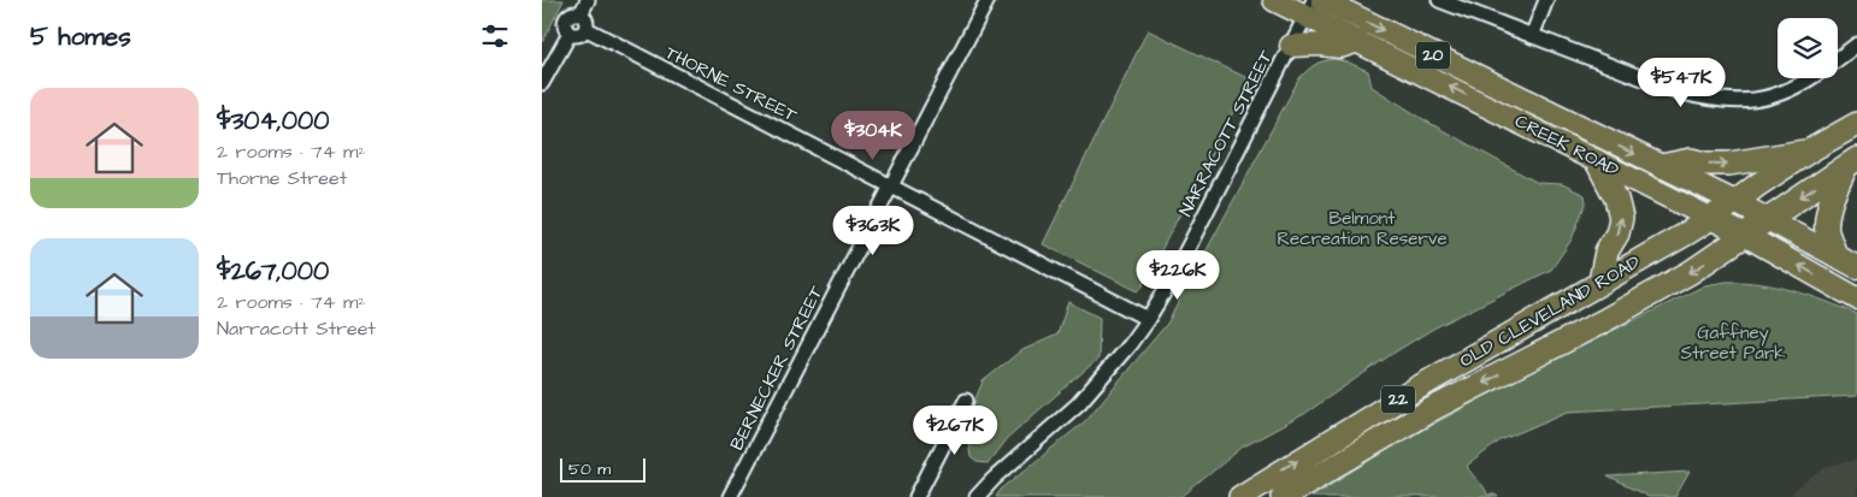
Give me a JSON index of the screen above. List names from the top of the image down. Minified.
{"streets":{"highway":["OLD CLEVELAND ROAD","22"],"main road":["20","CREEK ROAD"],"street":["THORNE STREET","NARRACOTT STREET","BERNECKER STREET"]},"crossings":[["THORNE STREET","NARRACOTT STREET"],["THORNE STREET","BERNECKER STREET"],["NARRACOTT STREET","CREEK ROAD"],["CREEK ROAD","OLD CLEVELAND ROAD"]],"parks":["Belmont Recreation Reserve","Gaffney Street Park"],"scale_bar":"50 m","page":{"heading":"5 homes","price":["$547K","$304K","$363K","$226K","$267K"],"list":[{"name":"$304,000","note":"2 rooms · 74 m² · Thorne Street"},{"name":"$267,000","note":"2 rooms · 74 m² · Narracott Street"}],"scale":"50 m"}}
